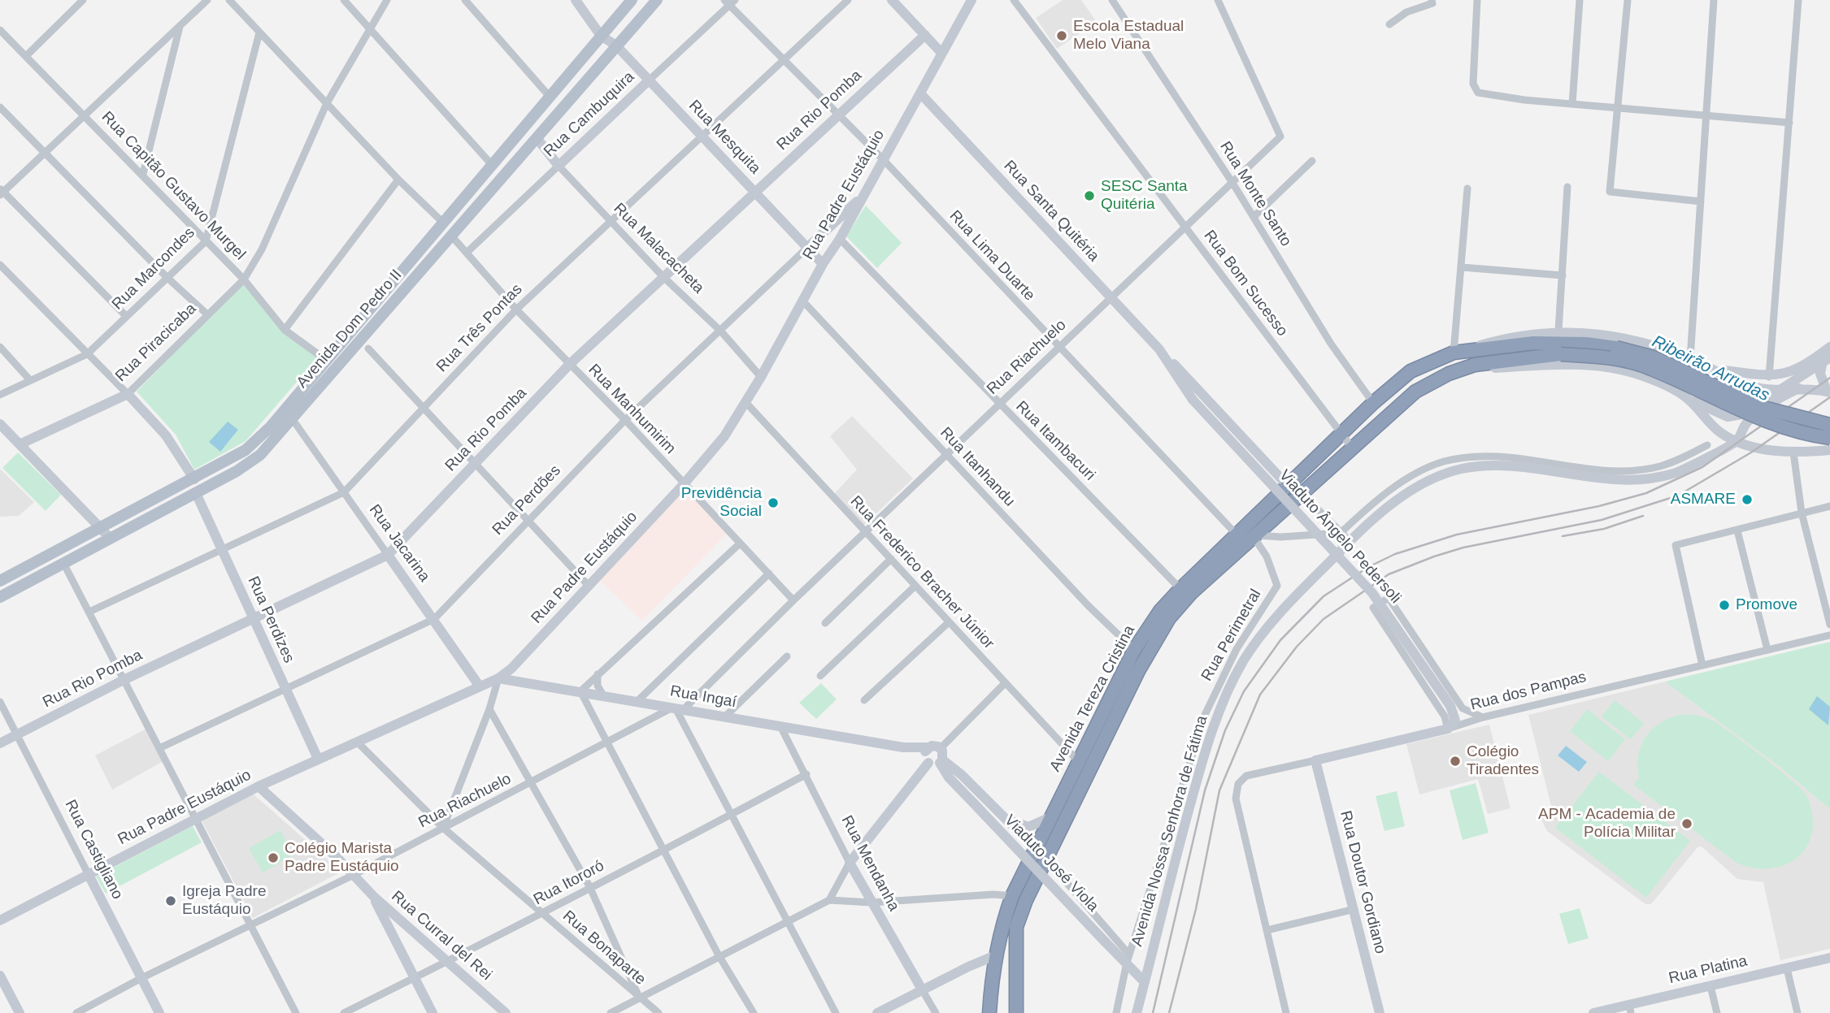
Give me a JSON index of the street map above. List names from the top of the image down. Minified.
{"streets":{"highway":["Avenida Tereza Cristina"],"main road":["Avenida Dom Pedro II"],"street":["Rua Rio Pomba","Rua Cambuquira","Rua Mesquita","Rua Capitão Gustavo Murgel","Rua Monte Santo","Rua Padre Eustáquio","Rua Santa Quitéria","Rua Malacacheta","Rua Lima Duarte","Rua Marcondes","Rua Bom Sucesso","Rua Três Pontas","Rua Piracicaba","Rua Riachuelo","Rua Manhumirim","Rua Itambacuri","Rua Itanhandu","Rua Perdões","Viaduto Ângelo Pedersoli","Rua Jacarina","Rua Frederico Bracher Júnior","Rua Perdizes","Rua Perimetral","Rua dos Pampas","Rua Ingaí","Avenida Nossa Senhora de Fátima","Rua Castigliano","Rua Mendanha","Viaduto José Viola","Rua Doutor Gordiano","Rua Itororó","Rua Curral del Rei","Rua Bonaparte","Rua Platina"]},"crossings":[["Rua Rio Pomba","Rua Mesquita"],["Rua Rio Pomba","Rua Malacacheta"],["Rua Rio Pomba","Rua Lima Duarte"],["Rua Rio Pomba","Rua Manhumirim"],["Rua Rio Pomba","Rua Jacarina"],["Rua Rio Pomba","Rua Perdizes"],["Rua Rio Pomba","Rua Castigliano"],["Rua Cambuquira","Rua Mesquita"],["Rua Cambuquira","Rua Malacacheta"],["Rua Cambuquira","Rua Lima Duarte"],["Rua Cambuquira","Rua Manhumirim"],["Rua Mesquita","Rua Padre Eustáquio"],["Rua Mesquita","Rua Três Pontas"],["Rua Mesquita","Avenida Dom Pedro II"],["Rua Mesquita","Rua Perdões"],["Rua Capitão Gustavo Murgel","Rua Marcondes"],["Rua Capitão Gustavo Murgel","Avenida Dom Pedro II"],["Rua Capitão Gustavo Murgel","Rua Piracicaba"],["Rua Monte Santo","Rua Riachuelo"],["Rua Monte Santo","Avenida Tereza Cristina"],["Rua Padre Eustáquio","Rua Santa Quitéria"],["Rua Padre Eustáquio","Rua Malacacheta"],["Rua Padre Eustáquio","Rua Lima Duarte"],["Rua Padre Eustáquio","Rua Manhumirim"],["Rua Padre Eustáquio","Rua Itambacuri"],["Rua Padre Eustáquio","Rua Itanhandu"],["Rua Padre Eustáquio","Rua Perdões"],["Rua Padre Eustáquio","Rua Jacarina"],["Rua Padre Eustáquio","Rua Frederico Bracher Júnior"],["Rua Padre Eustáquio","Rua Perdizes"],["Rua Padre Eustáquio","Rua Ingaí"],["Rua Padre Eustáquio","Rua Castigliano"],["Rua Padre Eustáquio","Rua Curral del Rei"],["Rua Padre Eustáquio","Rua Bonaparte"],["Rua Santa Quitéria","Rua Riachuelo"],["Rua Santa Quitéria","Viaduto Ângelo Pedersoli"],["Rua Santa Quitéria","Avenida Tereza Cristina"],["Rua Malacacheta","Rua Três Pontas"],["Rua Malacacheta","Avenida Dom Pedro II"],["Rua Malacacheta","Rua Perdões"],["Rua Lima Duarte","Rua Três Pontas"],["Rua Lima Duarte","Rua Riachuelo"],["Rua Lima Duarte","Avenida Tereza Cristina"],["Rua Bom Sucesso","Rua Riachuelo"],["Rua Bom Sucesso","Avenida Tereza Cristina"],["Rua Três Pontas","Rua Manhumirim"],["Rua Três Pontas","Rua Jacarina"],["Rua Três Pontas","Rua Perdizes"],["Avenida Dom Pedro II","Rua Manhumirim"],["Avenida Dom Pedro II","Rua Jacarina"],["Avenida Dom Pedro II","Rua Perdizes"],["Rua Riachuelo","Rua Manhumirim"],["Rua Riachuelo","Rua Itambacuri"],["Rua Riachuelo","Rua Itanhandu"],["Rua Riachuelo","Rua Frederico Bracher Júnior"],["Rua Riachuelo","Rua Ingaí"],["Rua Riachuelo","Rua Castigliano"],["Rua Riachuelo","Rua Curral del Rei"],["Rua Riachuelo","Rua Bonaparte"],["Rua Manhumirim","Rua Perdões"],["Rua Itambacuri","Avenida Tereza Cristina"],["Rua Itanhandu","Avenida Tereza Cristina"],["Rua Perdões","Rua Jacarina"],["Rua Perdões","Rua Perdizes"],["Rua Frederico Bracher Júnior","Avenida Tereza Cristina"],["Rua Perimetral","Avenida Tereza Cristina"],["Rua Perimetral","Viaduto José Viola"],["Rua dos Pampas","Rua Doutor Gordiano"],["Rua Ingaí","Rua Mendanha"],["Avenida Tereza Cristina","Avenida Nossa Senhora de Fátima"],["Avenida Nossa Senhora de Fátima","Viaduto José Viola"],["Rua Mendanha","Rua Itororó"],["Rua Itororó","Rua Curral del Rei"],["Rua Itororó","Rua Bonaparte"]],"water":["Ribeirão Arrudas"],"places":["Escola Estadual Melo Viana","SESC Santa Quitéria","ASMARE","Previdência Social","Promove","Colégio Tiradentes","APM - Academia de Polícia Militar","Colégio Marista Padre Eustáquio","Igreja Padre Eustáquio"]}
